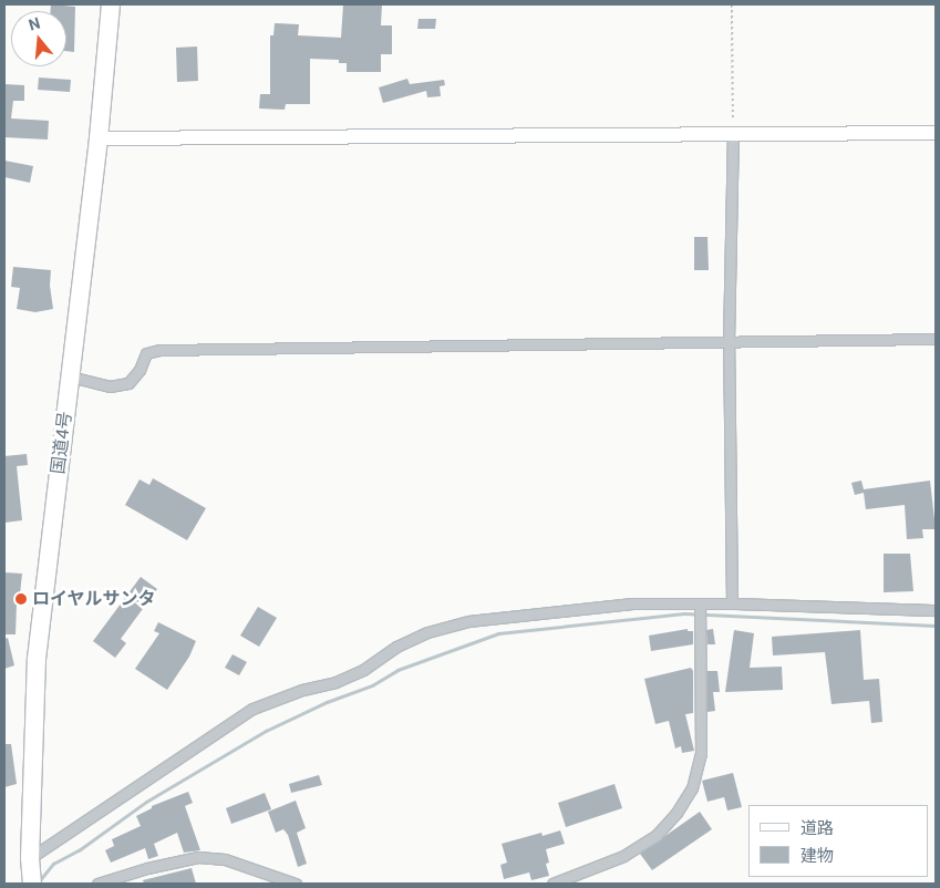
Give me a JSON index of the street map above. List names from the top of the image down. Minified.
{"streets":{"highway":["国道4号"]},"places":["ロイヤルサンタ"],"legend":["道路","建物"],"north":"top"}
